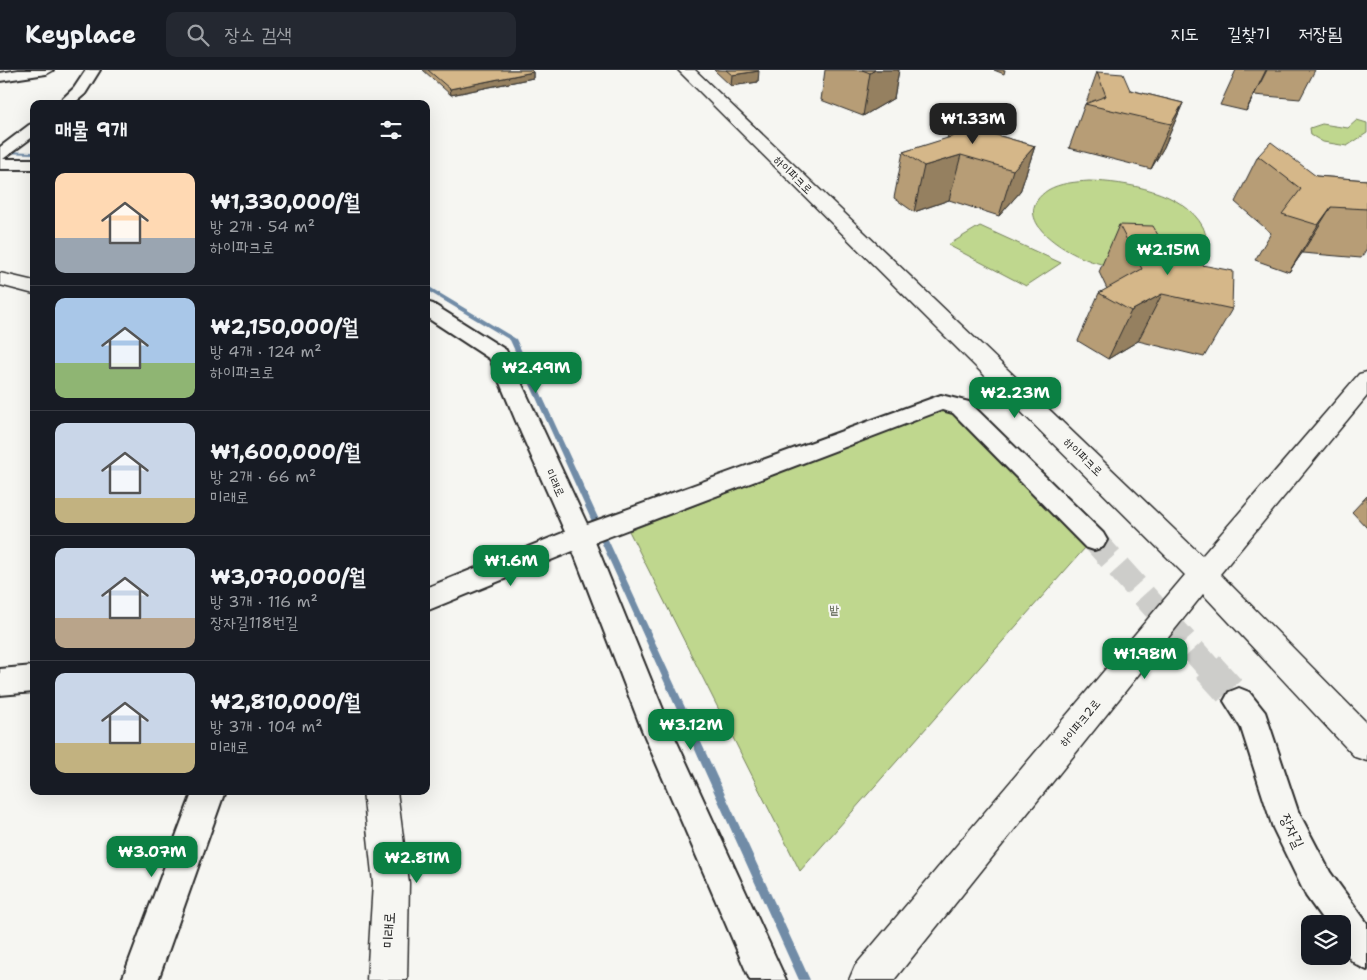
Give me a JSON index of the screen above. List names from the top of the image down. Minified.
{"streets":{"street":["하이파크로","미래로","하이파크2로","장자길"]},"crossings":[["하이파크로","하이파크2로"]],"parks":["밭"],"page":{"header":"Keyplace","search":"장소 검색","nav":["지도","길찾기","저장됨"],"heading":"매물 9개","price":["₩1.33M","₩2.15M","₩2.49M","₩2.23M","₩1.6M","₩1.98M","₩3.12M","₩3.07M","₩2.81M"],"list":[{"name":"₩1,330,000/월","note":"방 2개 · 54 m² · 하이파크로"},{"name":"₩2,150,000/월","note":"방 4개 · 124 m² · 하이파크로"},{"name":"₩1,600,000/월","note":"방 2개 · 66 m² · 미래로"},{"name":"₩3,070,000/월","note":"방 3개 · 116 m² · 장자길118번길"},{"name":"₩2,810,000/월","note":"방 3개 · 104 m² · 미래로"}]}}
